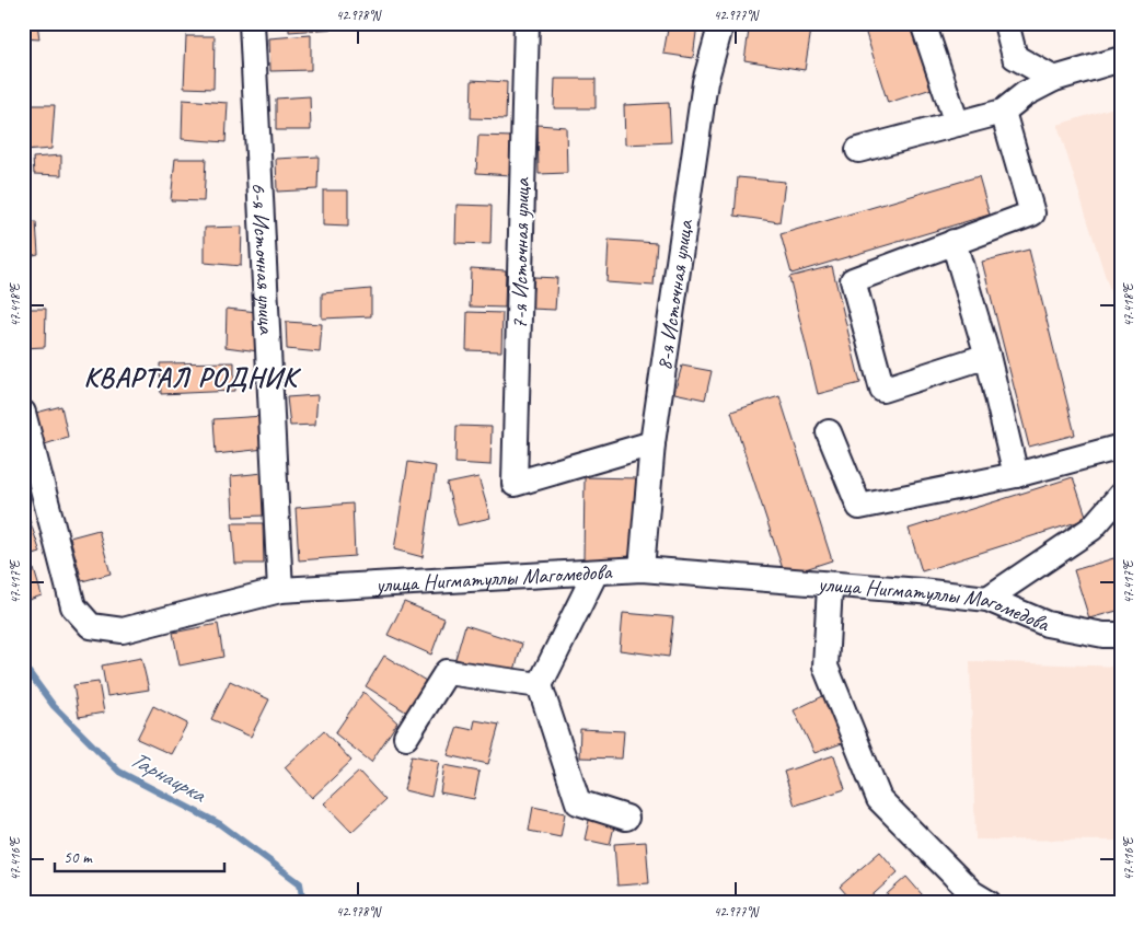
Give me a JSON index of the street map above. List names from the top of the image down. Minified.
{"streets":{"street":["7-я Источная улица","6-я Источная улица","8-я Источная улица","улица Нигматуллы Магомедова"]},"crossings":[["7-я Источная улица","8-я Источная улица"],["6-я Источная улица","улица Нигматуллы Магомедова"],["8-я Источная улица","улица Нигматуллы Магомедова"]],"districts":["КВАРТАЛ РОДНИК"],"water":["Тарнаирка"],"scale_bar":"50 m","coordinates":["42.978°N","42.977°N","47.418°E","47.417°E","47.416°E"]}
